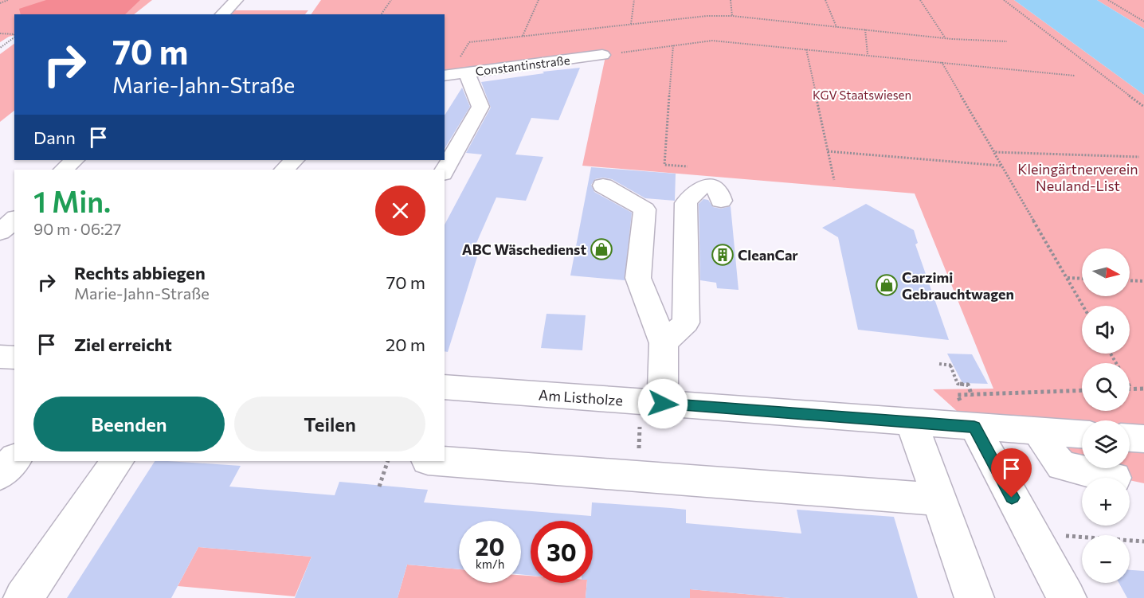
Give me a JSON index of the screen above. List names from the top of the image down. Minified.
{"streets":{"street":["Constantinstraße","Am Listholze"]},"parks":["KGV Staatswiesen","Kleingärtnerverein Neuland-List"],"places":{"shop":["ABC Wäschedienst","Carzimi Gebrauchtwagen"],"building":["CleanCar"]},"north":"right","page":{"turn":["70 m","Marie-Jahn-Straße"],"then":"Dann","heading":["1 Min.","90 m · 06:27"],"map_buttons":["+","−"],"list":[{"name":"Rechts abbiegen","note":"Marie-Jahn-Straße","value":"70 m"},{"name":"Ziel erreicht","value":"20 m"}],"buttons":["Beenden","Teilen"],"speed":"20 km/h","limit":"30"}}
